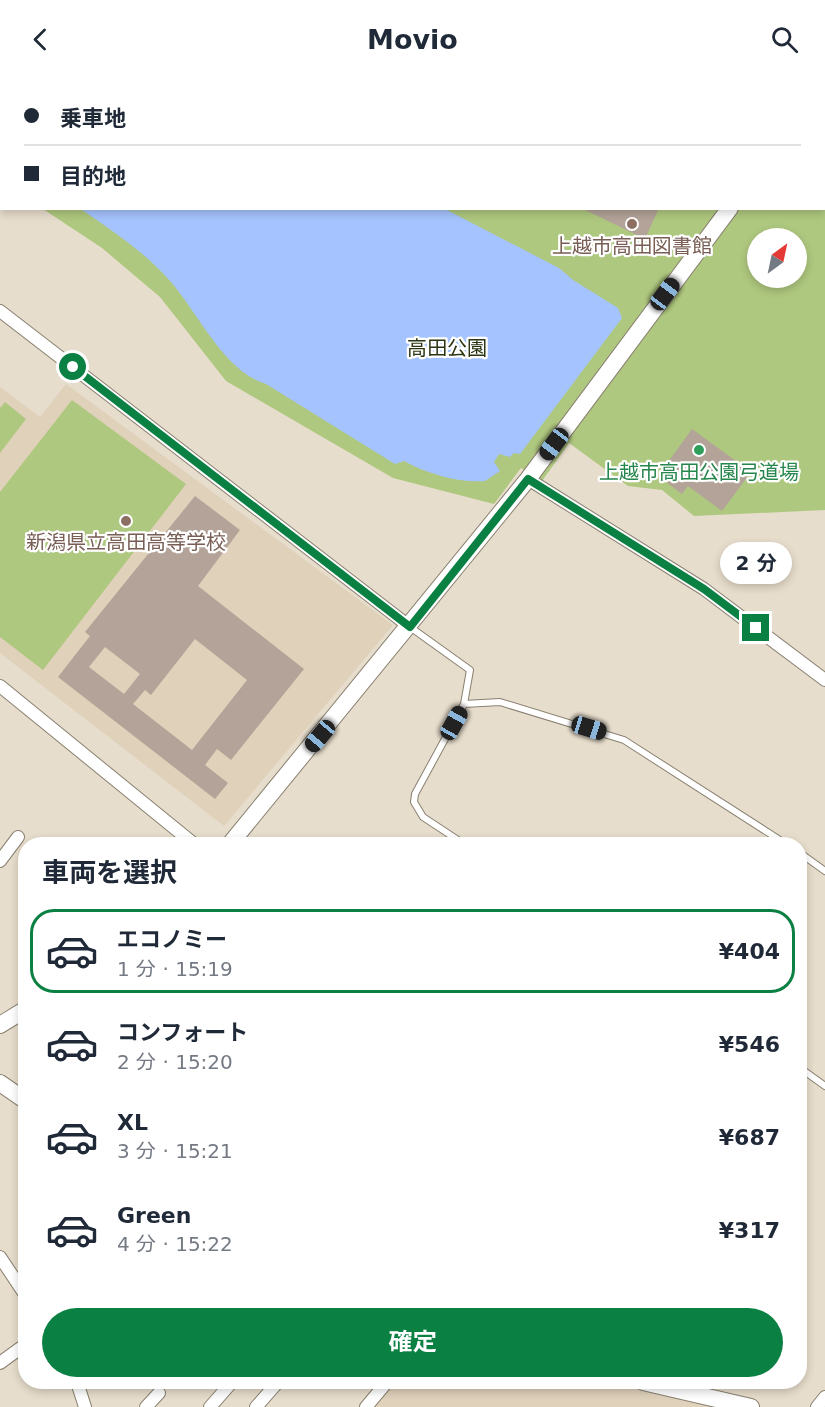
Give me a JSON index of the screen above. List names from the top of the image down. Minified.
{"parks":["高田公園"],"places":["上越市高田図書館","上越市高田公園弓道場","新潟県立高田高等学校"],"north":"top right","page":{"header":"Movio","banner":["乗車地","目的地"],"bubble":"2 分","heading":"車両を選択","list":[{"name":"エコノミー","note":"1 分 · 15:19","value":"¥404"},{"name":"コンフォート","note":"2 分 · 15:20","value":"¥546"},{"name":"XL","note":"3 分 · 15:21","value":"¥687"},{"name":"Green","note":"4 分 · 15:22","value":"¥317"}],"buttons":"確定"}}
